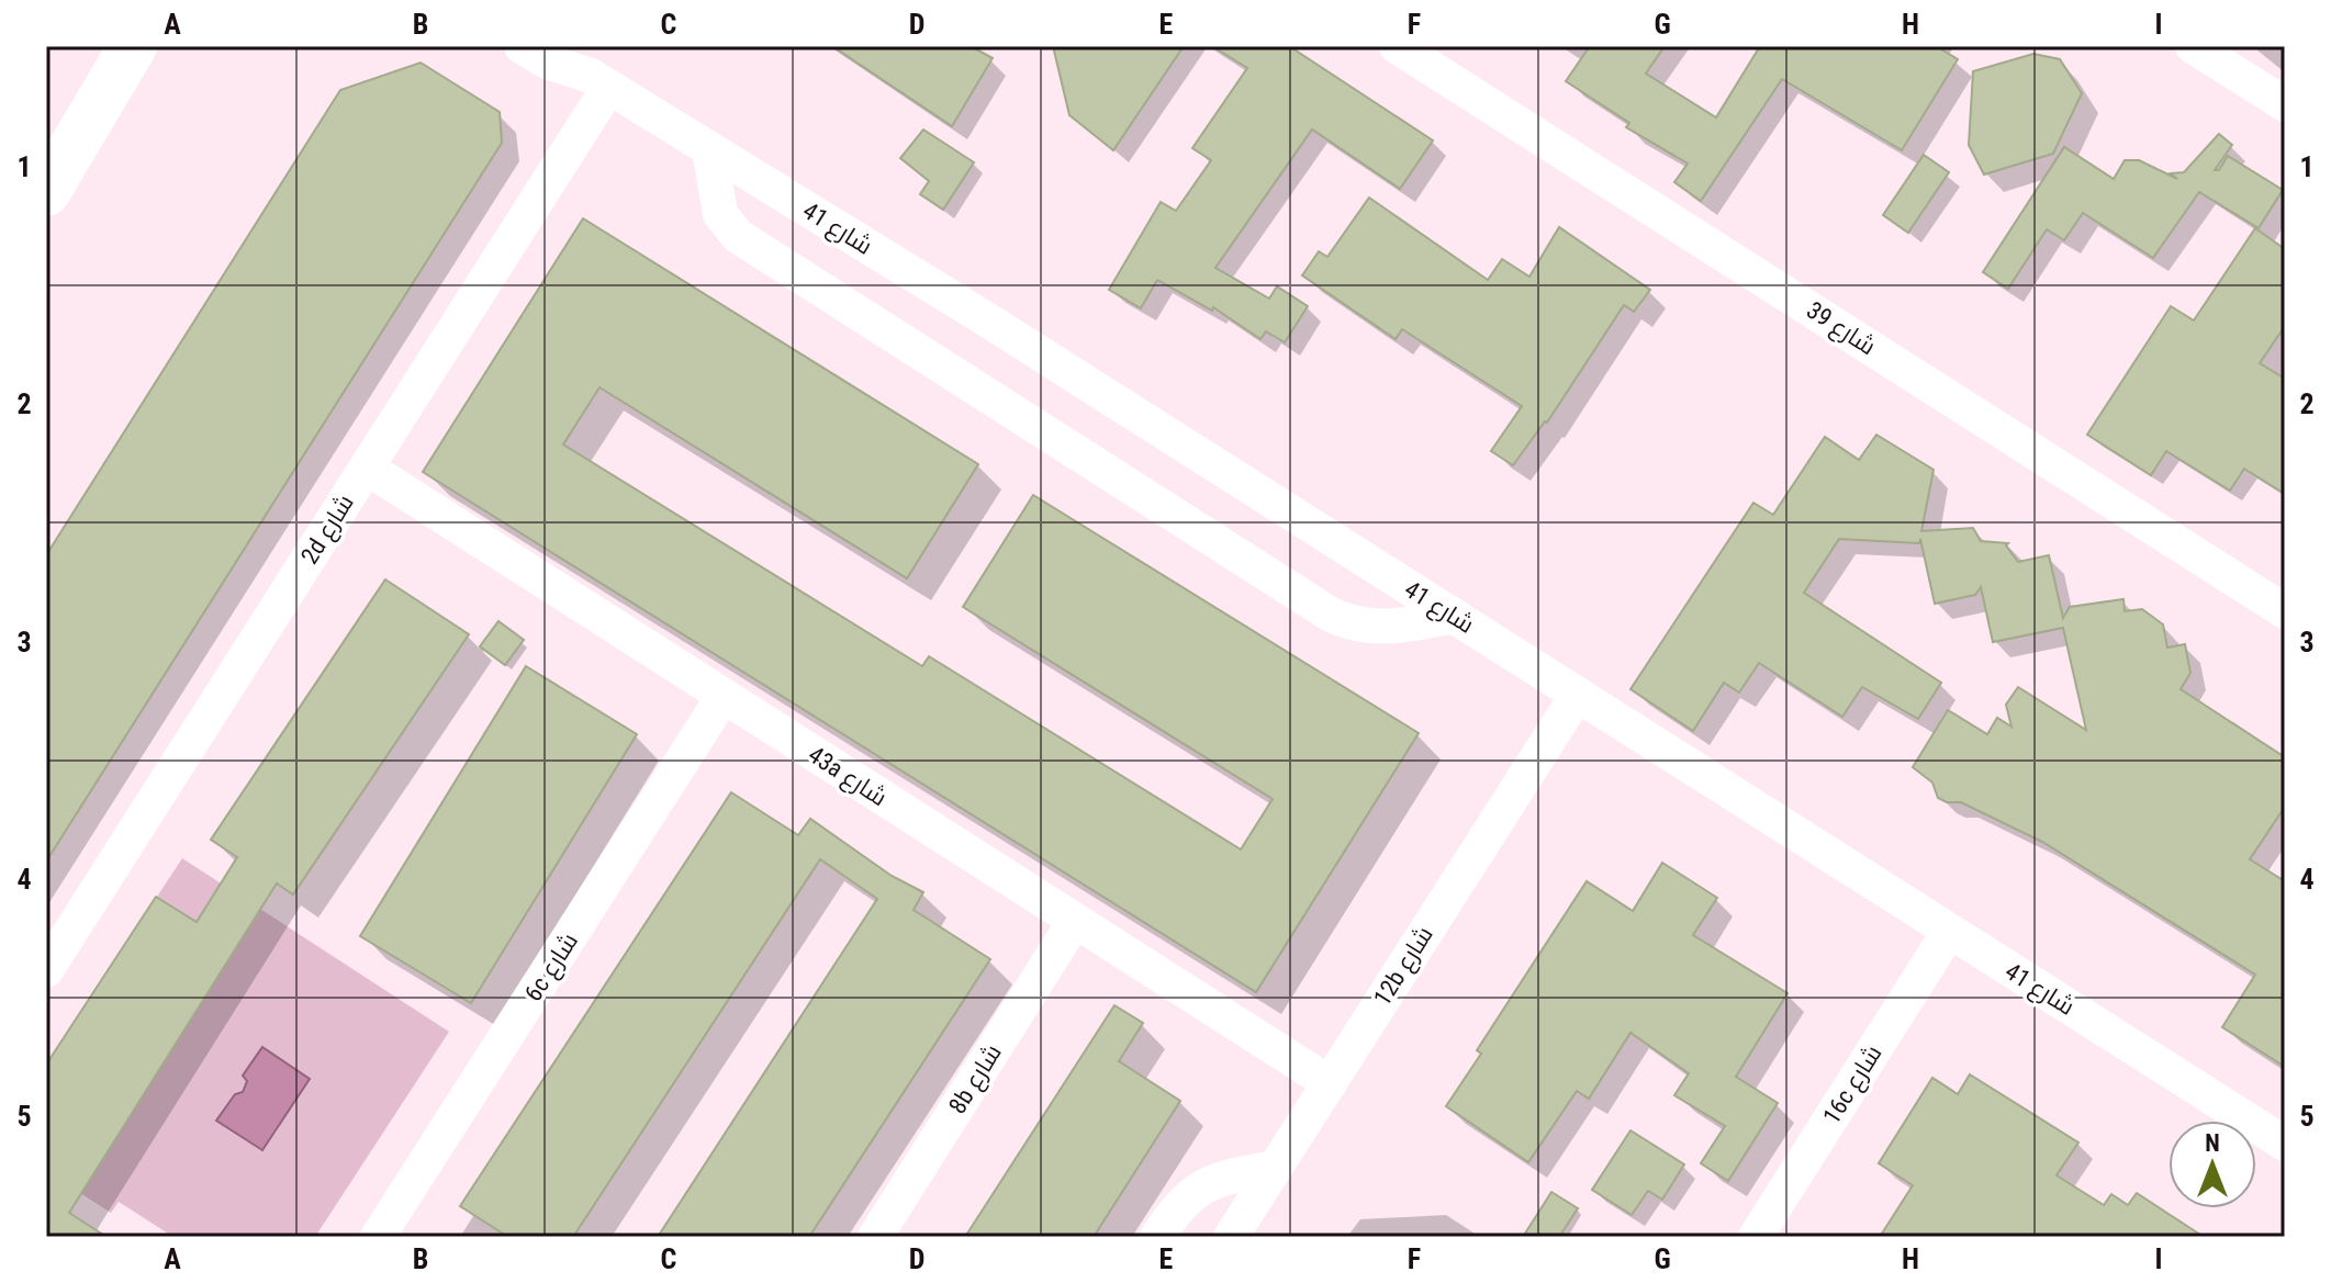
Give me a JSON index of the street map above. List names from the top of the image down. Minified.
{"streets":{"street":["شارع 41","شارع 39","2d شارع","43a شارع","12b شارع","6c شارع","8b شارع","16c شارع"]},"crossings":[["شارع 41","2d شارع"],["شارع 41","12b شارع"],["شارع 41","16c شارع"],["2d شارع","43a شارع"],["43a شارع","12b شارع"],["43a شارع","6c شارع"],["43a شارع","8b شارع"]],"north":"top","grid":{"columns":["A","B","C","D","E","F","G","H","I"],"rows":["1","2","3","4","5"]}}
